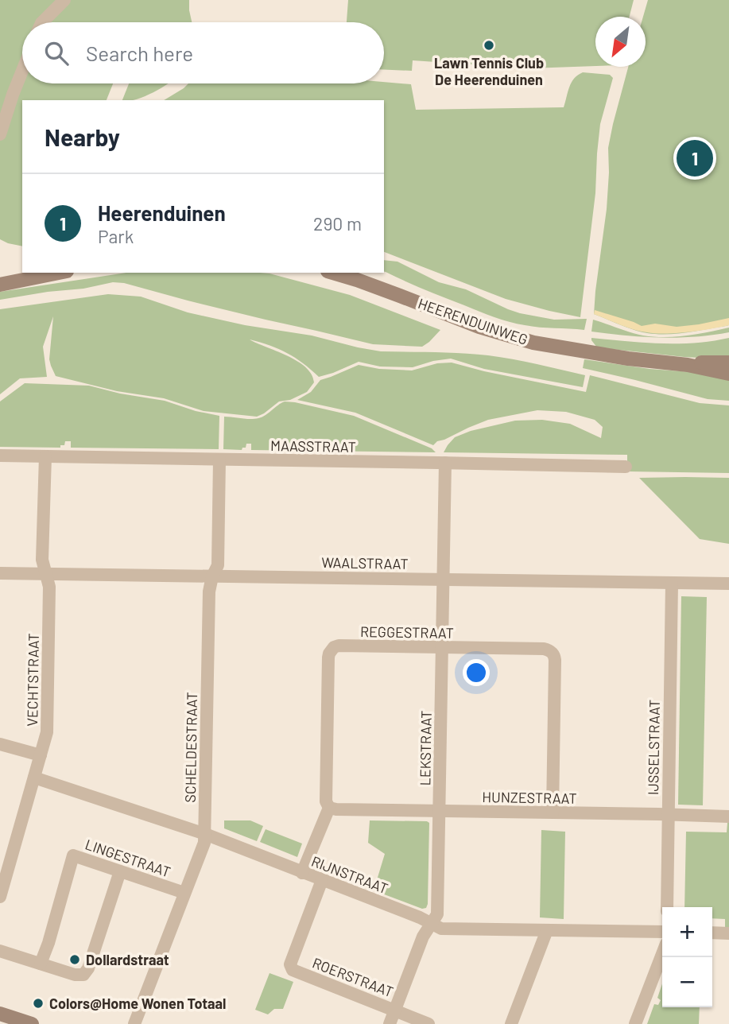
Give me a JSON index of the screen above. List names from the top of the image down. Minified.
{"streets":{"main road":["HEERENDUINWEG"],"street":["MAASSTRAAT","WAALSTRAAT","REGGESTRAAT","VECHTSTRAAT","SCHELDESTRAAT","IJSSELSTRAAT","LEKSTRAAT","HUNZESTRAAT","LINGESTRAAT","RIJNSTRAAT","ROERSTRAAT"]},"crossings":[["MAASSTRAAT","VECHTSTRAAT"],["MAASSTRAAT","SCHELDESTRAAT"],["MAASSTRAAT","LEKSTRAAT"],["WAALSTRAAT","VECHTSTRAAT"],["WAALSTRAAT","SCHELDESTRAAT"],["WAALSTRAAT","IJSSELSTRAAT"],["WAALSTRAAT","LEKSTRAAT"],["REGGESTRAAT","LEKSTRAAT"],["REGGESTRAAT","HUNZESTRAAT"],["REGGESTRAAT","RIJNSTRAAT"],["VECHTSTRAAT","RIJNSTRAAT"],["SCHELDESTRAAT","LINGESTRAAT"],["SCHELDESTRAAT","RIJNSTRAAT"],["IJSSELSTRAAT","HUNZESTRAAT"],["LEKSTRAAT","HUNZESTRAAT"],["LEKSTRAAT","RIJNSTRAAT"],["LEKSTRAAT","ROERSTRAAT"],["RIJNSTRAAT","ROERSTRAAT"]],"places":["Lawn Tennis Club De Heerenduinen","Dollardstraat","Colors@Home Wonen Totaal"],"north":"bottom left","page":{"search":"Search here","heading":"Nearby","pins":"1","list":[{"mark":"1","name":"Heerenduinen","note":"Park","value":"290 m"}],"map_buttons":["+","−"]}}
